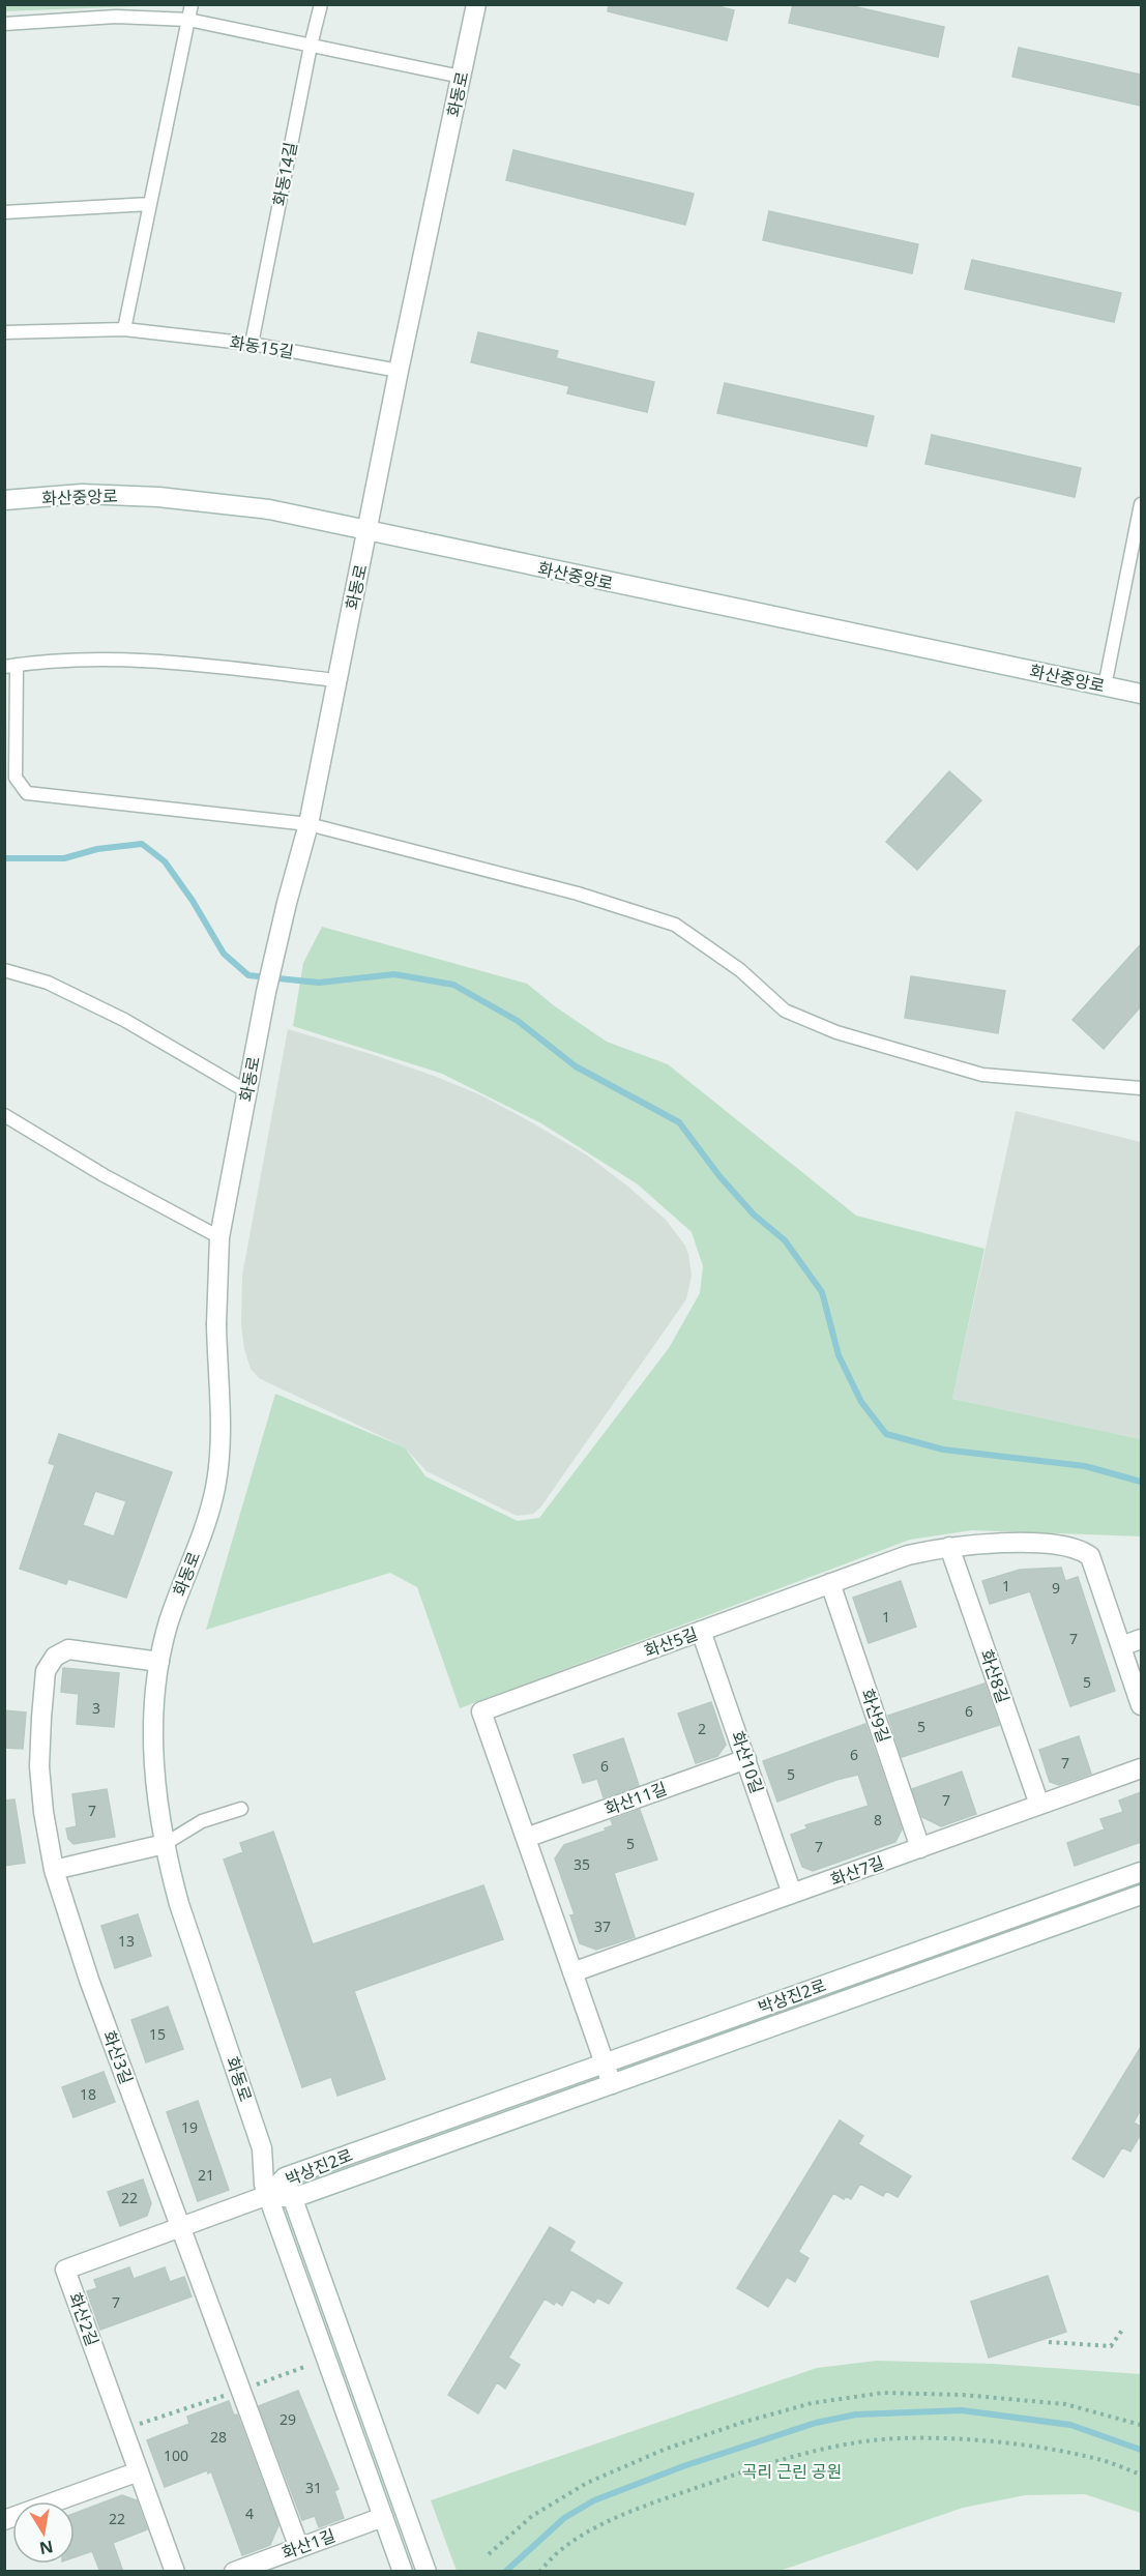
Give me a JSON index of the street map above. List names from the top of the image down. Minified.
{"streets":{"street":["화동로","화산중앙로","화산5길","화산8길","화산9길","화산10길","화산11길","화산7길","박상진2로","화산3길","화산2길","화산1길"],"lane":["화동14길","화동15길"]},"crossings":[["화동로","화동15길"],["화동로","화산중앙로"],["화동로","박상진2로"],["화동로","화산3길"],["화동로","화산2길"],["화동로","화산1길"],["화동14길","화동15길"],["화산5길","화산8길"],["화산5길","화산9길"],["화산5길","화산10길"],["화산5길","화산11길"],["화산5길","화산7길"],["화산5길","박상진2로"],["화산8길","화산7길"],["화산9길","화산7길"],["화산10길","화산11길"],["화산10길","화산7길"],["박상진2로","화산2길"],["화산3길","화산2길"],["화산3길","화산1길"]],"parks":["곡리 근린 공원"],"house_numbers":["1","9","1","7","5","3","6","5","2","6","7","6","5","7","7","8","5","7","35","37","13","15","18","19","21","22","7","29","28","100","31","4","22"],"north":"bottom"}
